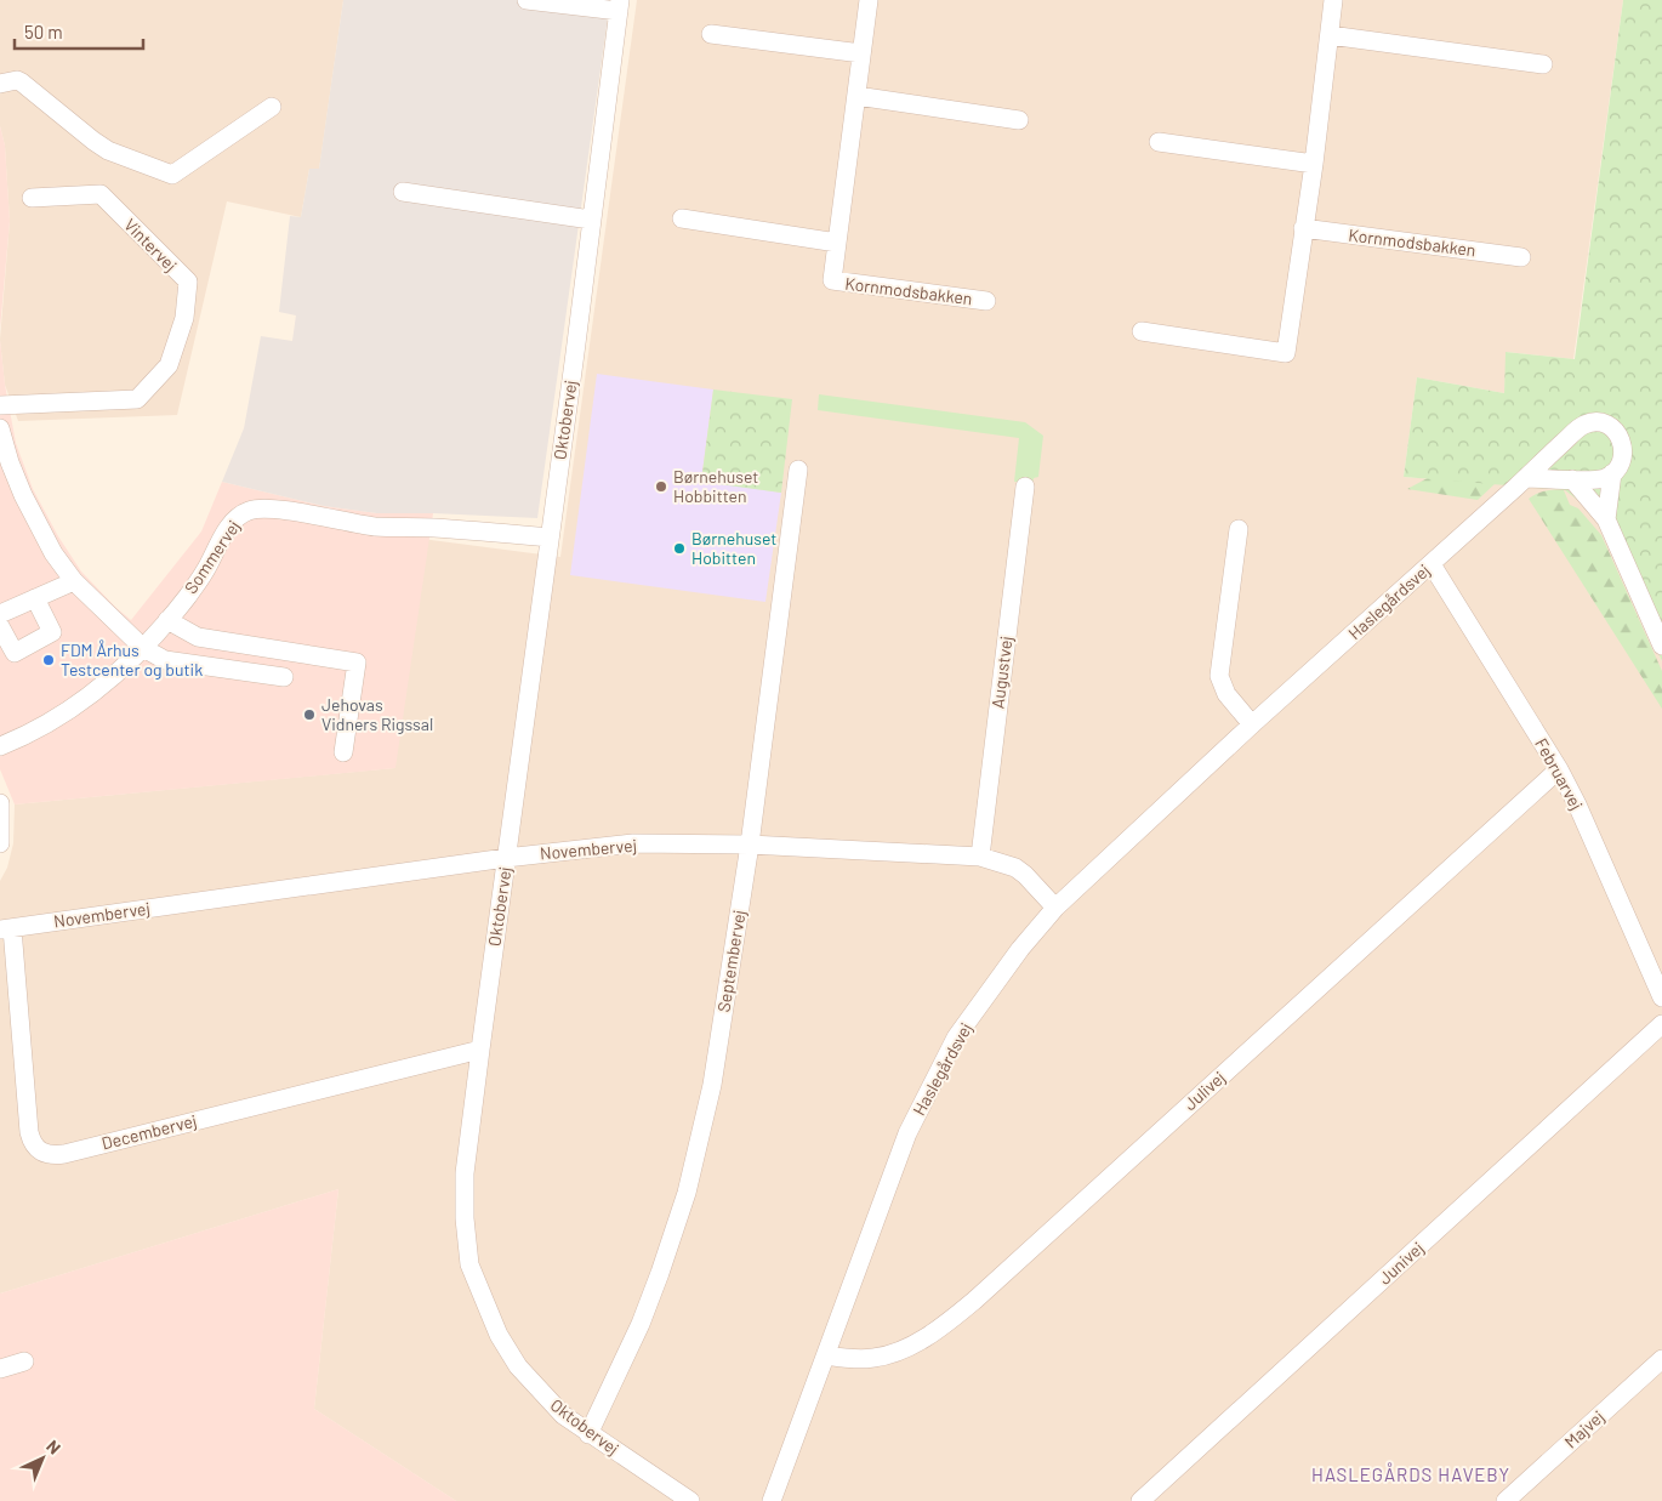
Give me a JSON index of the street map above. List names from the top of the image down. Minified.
{"streets":{"street":["Kornmodsbakken","Vintervej","Oktobervej","Sommervej","Haslegårdsvej","Augustvej","Februarvej","Novembervej","Septembervej","Julivej","Decembervej","Junivej","Majvej"]},"crossings":[["Oktobervej","Sommervej"],["Oktobervej","Novembervej"],["Oktobervej","Septembervej"],["Oktobervej","Decembervej"],["Haslegårdsvej","Februarvej"],["Haslegårdsvej","Novembervej"],["Haslegårdsvej","Julivej"],["Augustvej","Novembervej"],["Februarvej","Julivej"],["Novembervej","Septembervej"],["Novembervej","Decembervej"]],"districts":["HASLEGÅRDS HAVEBY"],"places":["Børnehuset Hobbitten","Børnehuset Hobitten","FDM Århus Testcenter og butik","Jehovas Vidners Rigssal"],"scale_bar":"50 m","north":"top right"}
